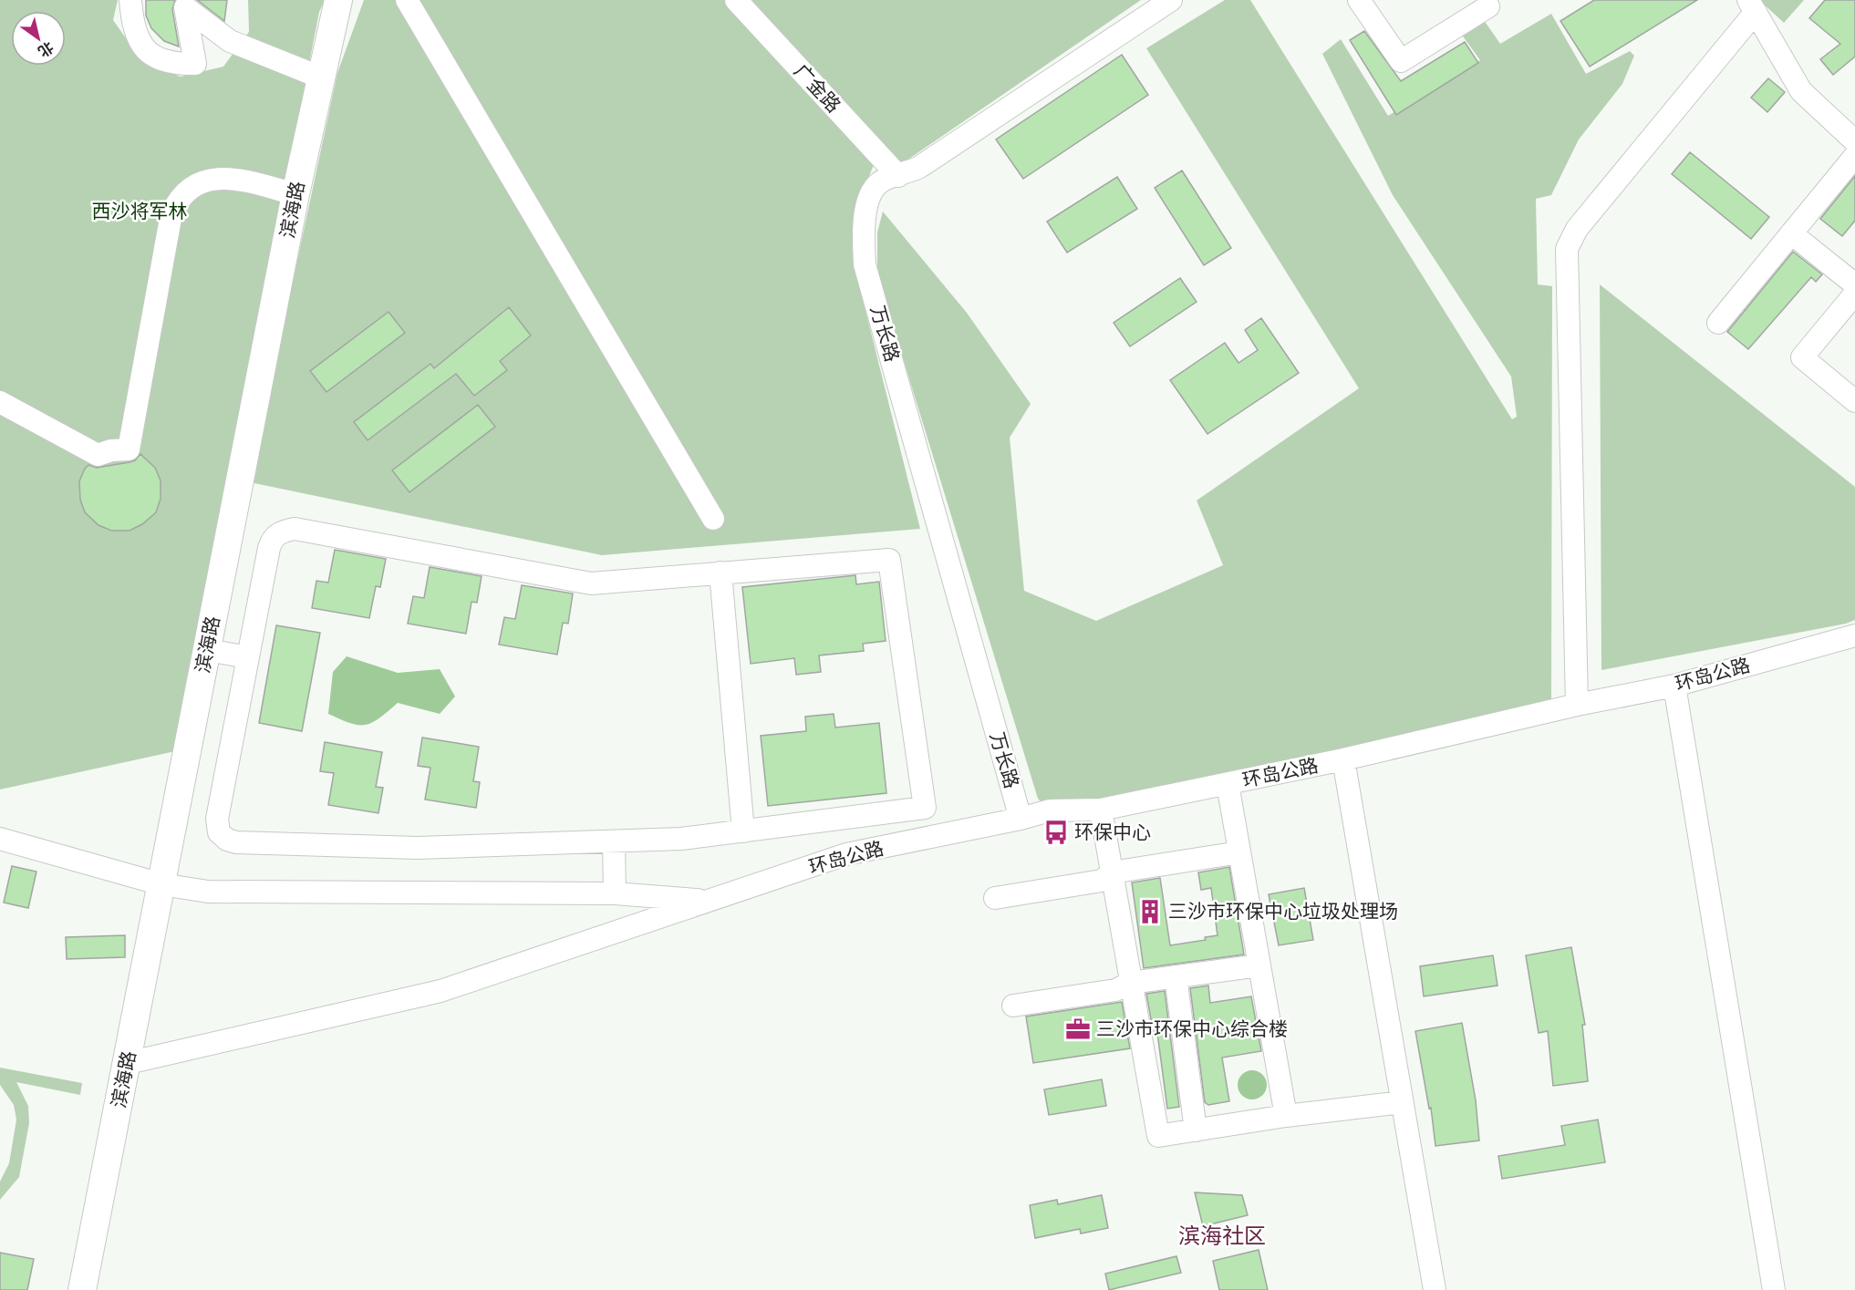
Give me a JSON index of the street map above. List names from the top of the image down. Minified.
{"streets":{"main road":["滨海路"],"street":["广金路","万长路","环岛公路"]},"crossings":[["广金路","万长路"],["滨海路","环岛公路"],["万长路","环岛公路"]],"districts":["滨海社区"],"parks":["西沙将军林"],"places":{"bus stop":["环保中心"],"building":["三沙市环保中心垃圾处理场"],"office":["三沙市环保中心综合楼"]},"north":"bottom right"}
